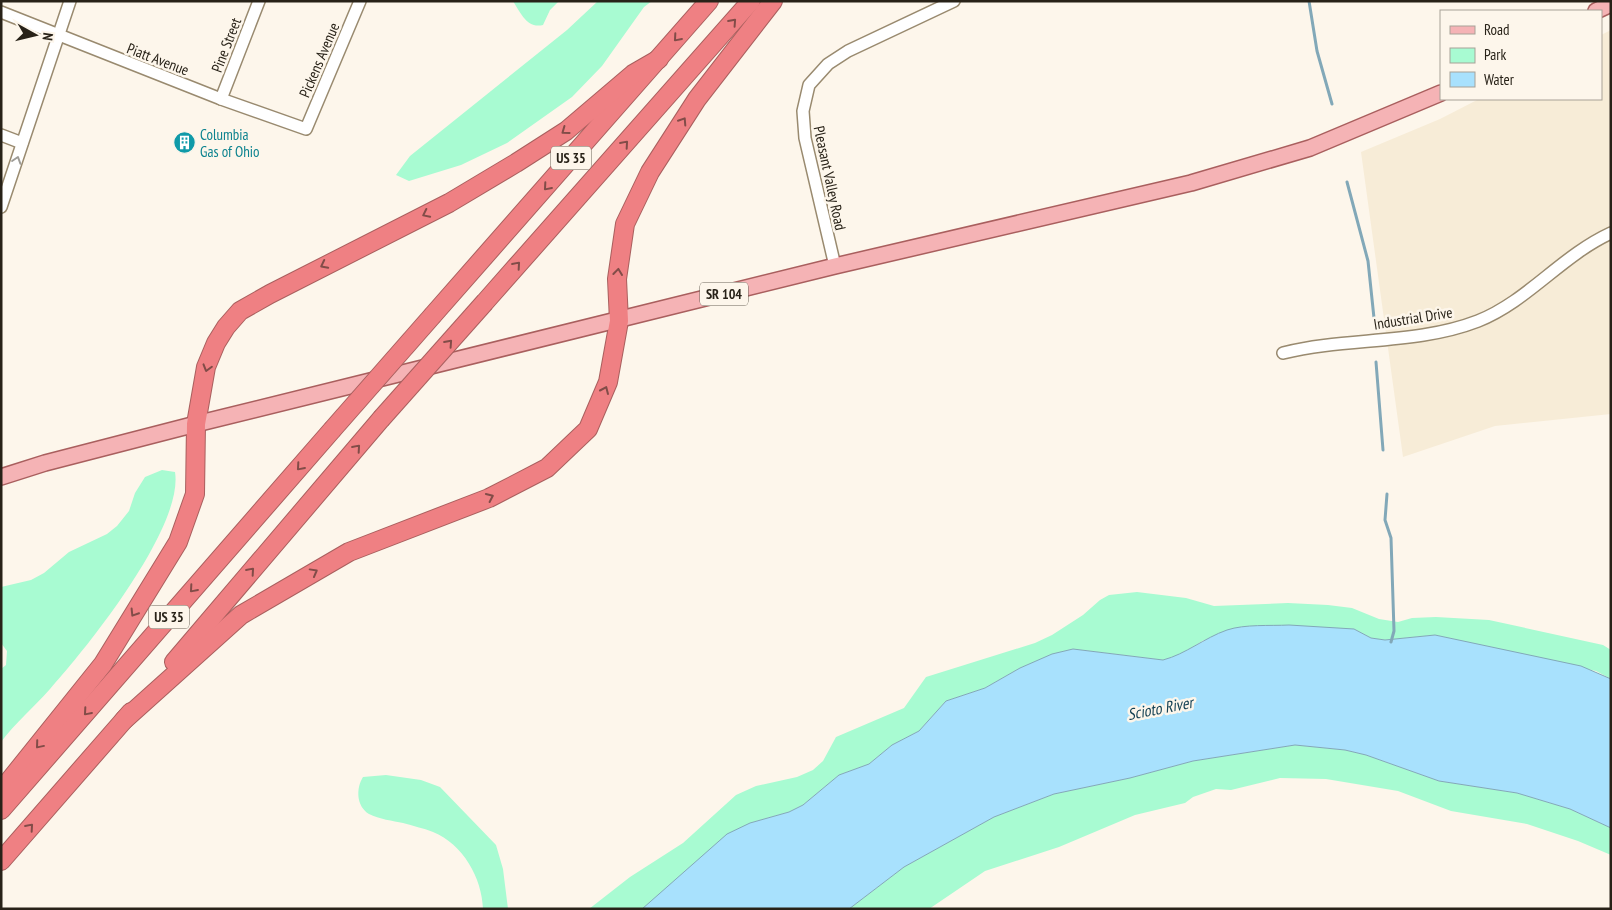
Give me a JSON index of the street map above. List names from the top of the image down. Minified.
{"streets":{"highway":["US 35"],"main road":["SR 104"],"street":["Pine Street","Piatt Avenue","Pickens Avenue","Pleasant Valley Road","Industrial Drive"]},"crossings":[["Pine Street","Piatt Avenue"],["Piatt Avenue","Pickens Avenue"],["Pleasant Valley Road","SR 104"]],"water":["Scioto River"],"places":{"building":["Columbia Gas of Ohio"]},"legend":["Road","Park","Water"],"north":"right"}
